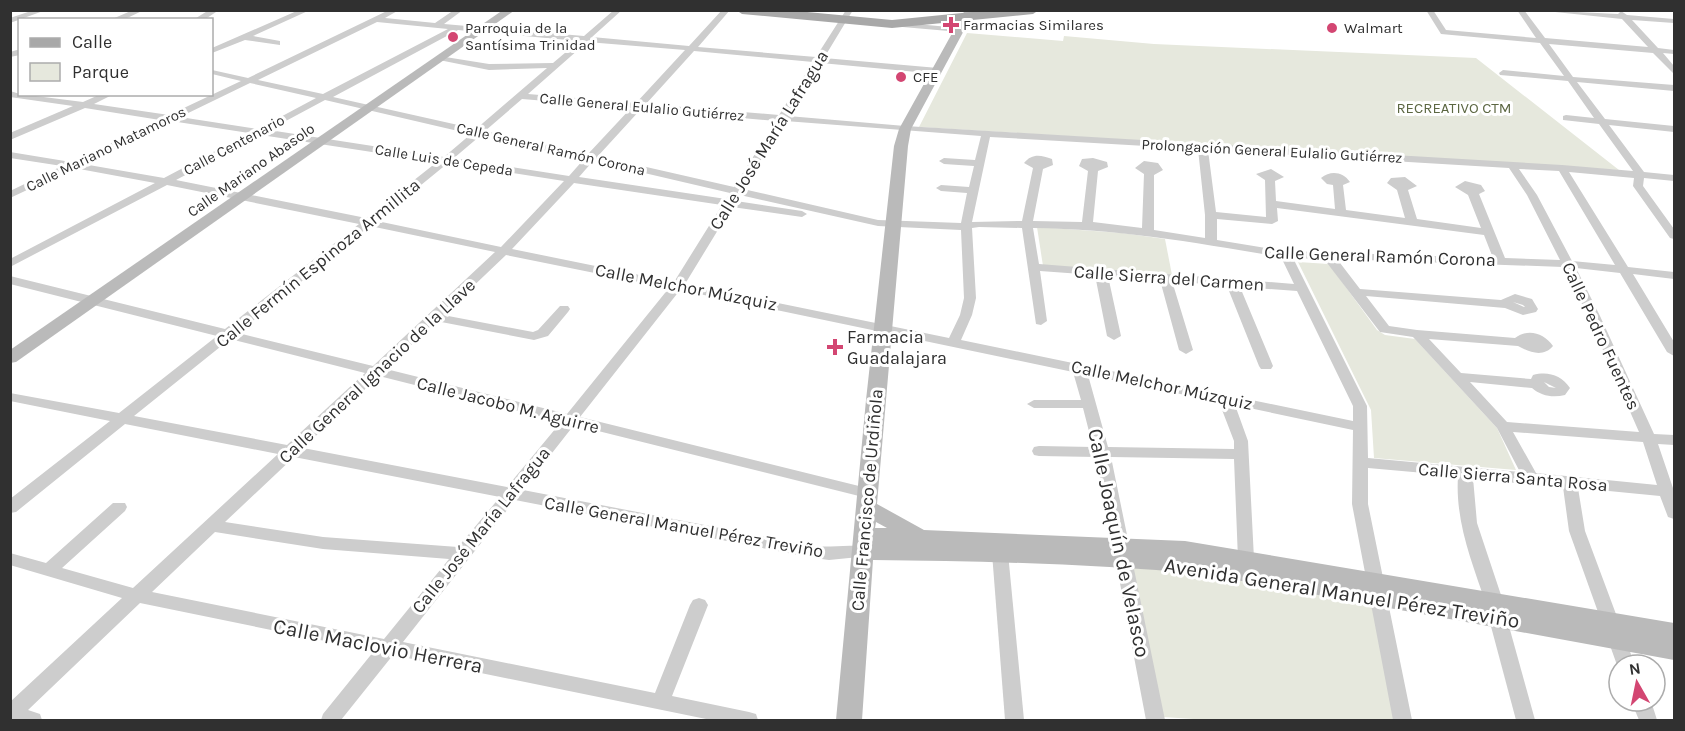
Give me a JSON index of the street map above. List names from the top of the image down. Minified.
{"streets":{"main road":["Calle Mariano Abasolo","Calle Francisco de Urdiñola","Avenida General Manuel Pérez Treviño"],"street":["Calle General Eulalio Gutiérrez","Calle José María Lafragua","Calle Centenario","Calle Mariano Matamoros","Calle General Ramón Corona","Prolongación General Eulalio Gutiérrez","Calle Luis de Cepeda","Calle Fermín Espinoza Armillita","Calle Sierra del Carmen","Calle Melchor Múzquiz","Calle Pedro Fuentes","Calle General Ignacio de la Llave","Calle Jacobo M. Aguirre","Calle Sierra Santa Rosa","Calle General Manuel Pérez Treviño","Calle Joaquín de Velasco","Calle Maclovio Herrera"]},"crossings":[["Calle General Eulalio Gutiérrez","Calle José María Lafragua"],["Calle General Eulalio Gutiérrez","Prolongación General Eulalio Gutiérrez"],["Calle General Eulalio Gutiérrez","Calle Fermín Espinoza Armillita"],["Calle General Eulalio Gutiérrez","Calle General Ignacio de la Llave"],["Calle General Eulalio Gutiérrez","Calle Francisco de Urdiñola"],["Calle José María Lafragua","Calle General Ramón Corona"],["Calle José María Lafragua","Calle Luis de Cepeda"],["Calle José María Lafragua","Calle Melchor Múzquiz"],["Calle José María Lafragua","Calle Jacobo M. Aguirre"],["Calle José María Lafragua","Calle General Manuel Pérez Treviño"],["Calle José María Lafragua","Calle Maclovio Herrera"],["Calle Centenario","Calle General Ramón Corona"],["Calle Centenario","Calle Luis de Cepeda"],["Calle Centenario","Calle Melchor Múzquiz"],["Calle Mariano Matamoros","Calle General Ramón Corona"],["Calle Mariano Matamoros","Calle Luis de Cepeda"],["Calle Mariano Matamoros","Calle Melchor Múzquiz"],["Calle General Ramón Corona","Calle Luis de Cepeda"],["Calle General Ramón Corona","Calle Mariano Abasolo"],["Calle General Ramón Corona","Calle Fermín Espinoza Armillita"],["Calle General Ramón Corona","Calle Pedro Fuentes"],["Calle General Ramón Corona","Calle General Ignacio de la Llave"],["Calle General Ramón Corona","Calle Francisco de Urdiñola"],["Prolongación General Eulalio Gutiérrez","Calle Pedro Fuentes"],["Prolongación General Eulalio Gutiérrez","Calle Francisco de Urdiñola"],["Calle Luis de Cepeda","Calle Mariano Abasolo"],["Calle Luis de Cepeda","Calle Fermín Espinoza Armillita"],["Calle Luis de Cepeda","Calle General Ignacio de la Llave"],["Calle Luis de Cepeda","Calle Francisco de Urdiñola"],["Calle Mariano Abasolo","Calle Melchor Múzquiz"],["Calle Mariano Abasolo","Calle Jacobo M. Aguirre"],["Calle Fermín Espinoza Armillita","Calle Melchor Múzquiz"],["Calle Fermín Espinoza Armillita","Calle Jacobo M. Aguirre"],["Calle Fermín Espinoza Armillita","Calle General Manuel Pérez Treviño"],["Calle Melchor Múzquiz","Calle General Ignacio de la Llave"],["Calle Melchor Múzquiz","Calle Francisco de Urdiñola"],["Calle Melchor Múzquiz","Calle Joaquín de Velasco"],["Calle Pedro Fuentes","Calle Sierra Santa Rosa"],["Calle General Ignacio de la Llave","Calle Jacobo M. Aguirre"],["Calle General Ignacio de la Llave","Calle General Manuel Pérez Treviño"],["Calle General Ignacio de la Llave","Calle Maclovio Herrera"],["Calle Jacobo M. Aguirre","Calle Francisco de Urdiñola"],["Calle Francisco de Urdiñola","Calle General Manuel Pérez Treviño"],["Calle Francisco de Urdiñola","Avenida General Manuel Pérez Treviño"],["Calle General Manuel Pérez Treviño","Avenida General Manuel Pérez Treviño"],["Calle Joaquín de Velasco","Avenida General Manuel Pérez Treviño"]],"parks":["RECREATIVO CTM"],"places":{"health":["Farmacias Similares","Farmacia Guadalajara"],"other":["Walmart","Parroquia de la Santísima Trinidad","CFE"]},"legend":["Calle","Parque"],"north":"top"}
